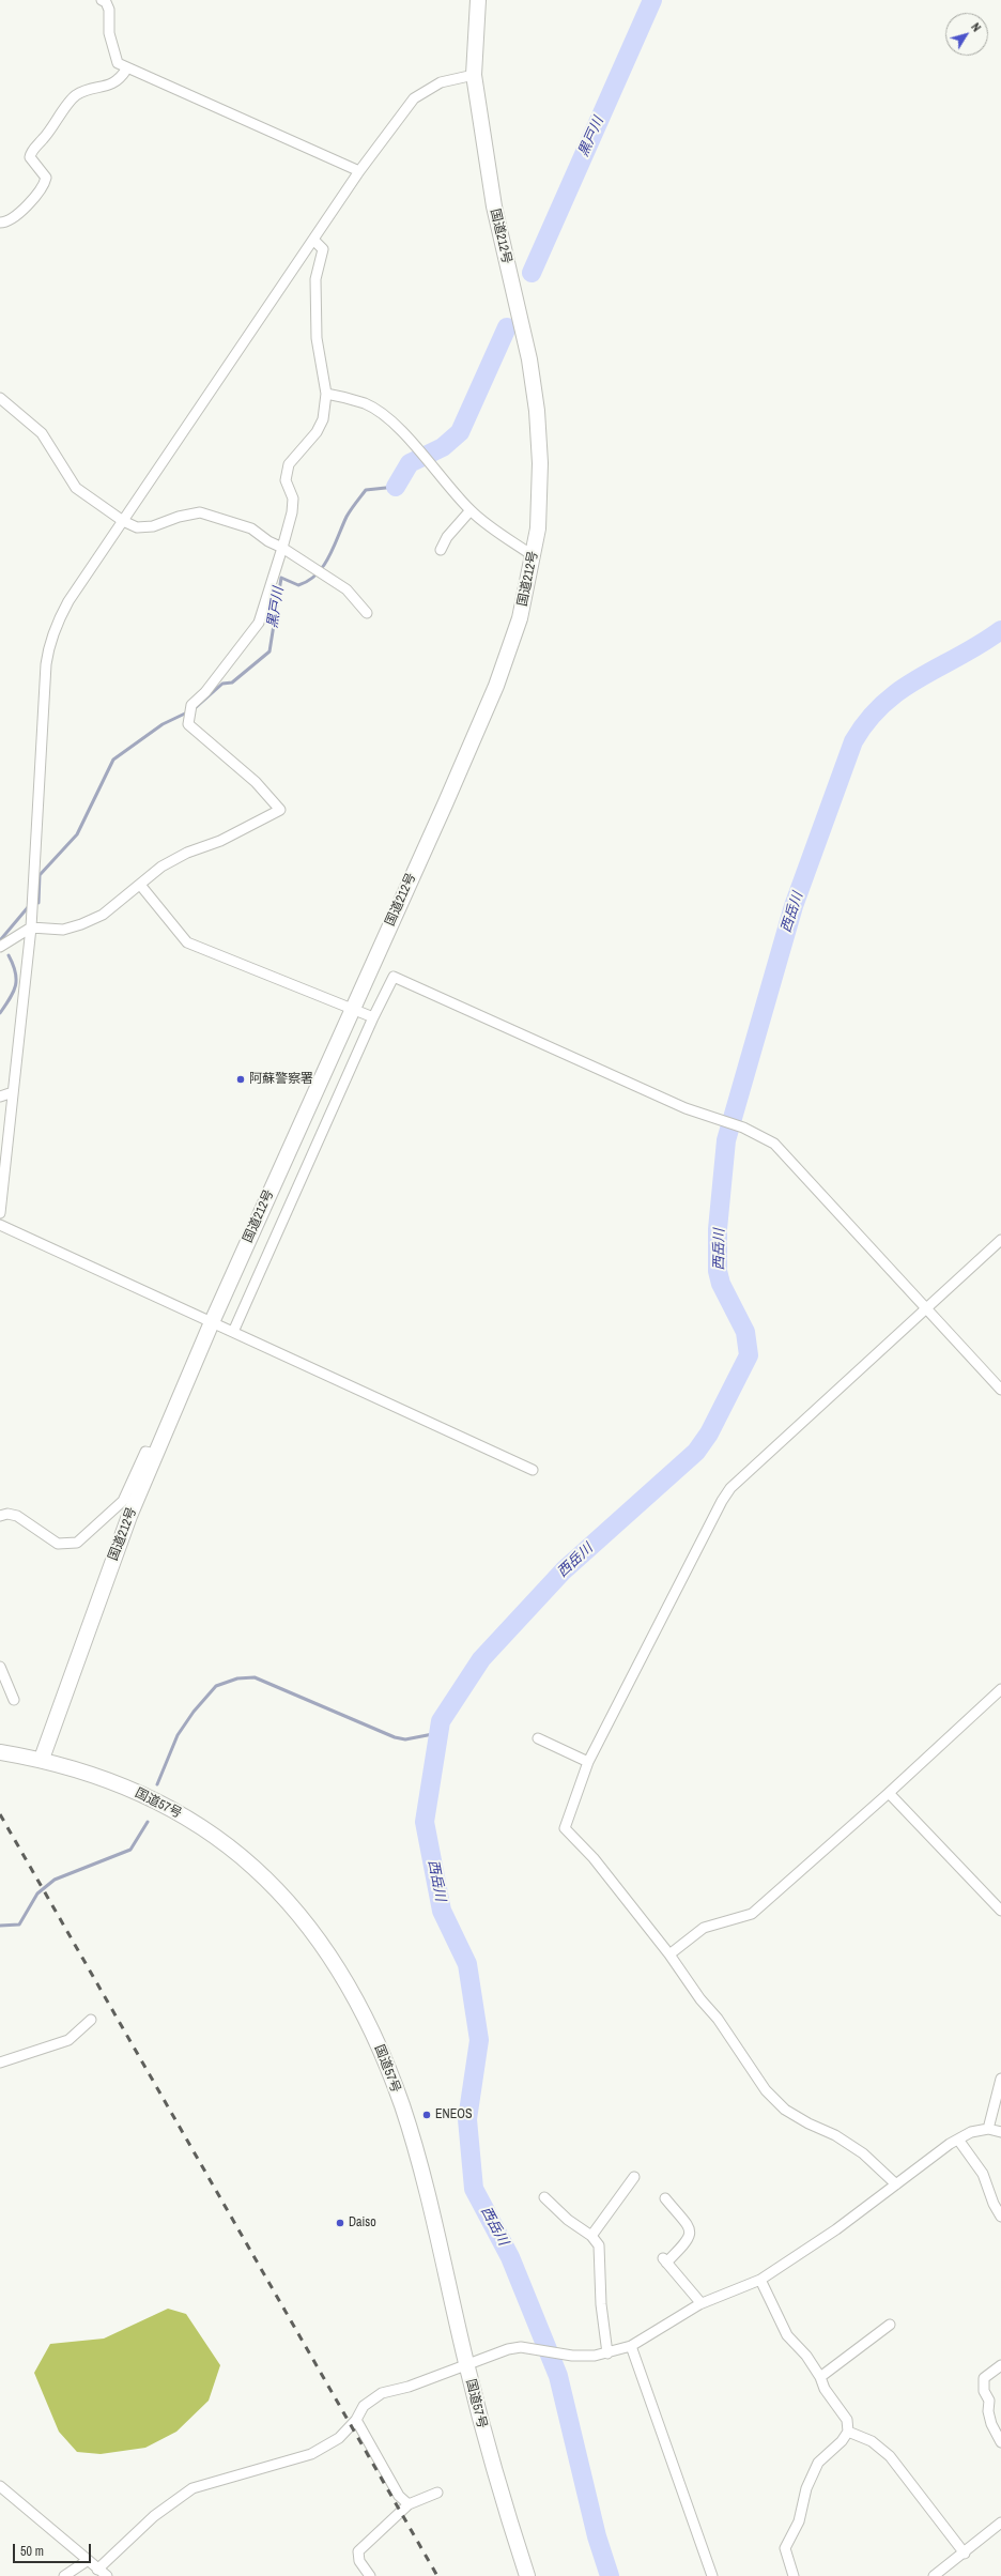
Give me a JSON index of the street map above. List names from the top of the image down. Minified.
{"streets":{"highway":["国道212号","国道57号"]},"crossings":[["国道212号","国道57号"]],"water":["黒戸川","西岳川"],"places":["阿蘇警察署","ENEOS","Daiso"],"scale_bar":"50 m","north":"top right"}
